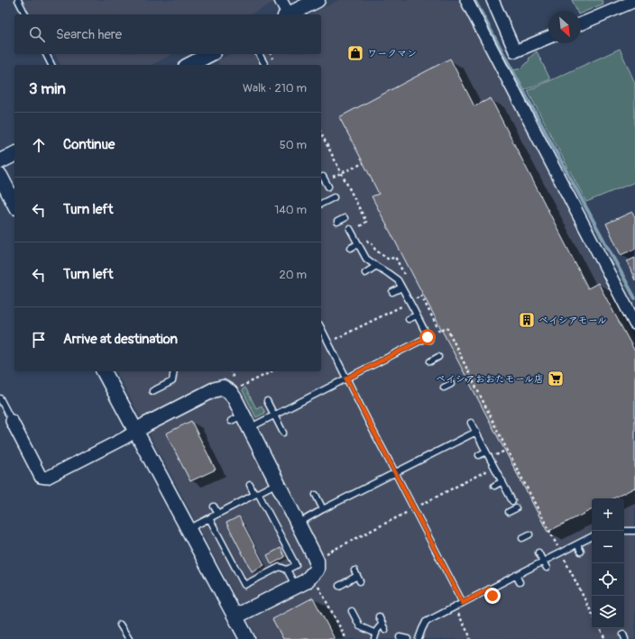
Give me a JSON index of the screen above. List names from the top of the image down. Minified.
{"places":{"shop":["ワークマン"],"building":["ベイシアモール"],"supermarket":["ベイシアおおたモール店"]},"north":"bottom right","page":{"search":"Search here","heading":["3 min","Walk · 210 m"],"list":[["Continue","50 m"],["Turn left","140 m"],["Turn left","20 m"],"Arrive at destination"],"map_buttons":["+","−"]}}
